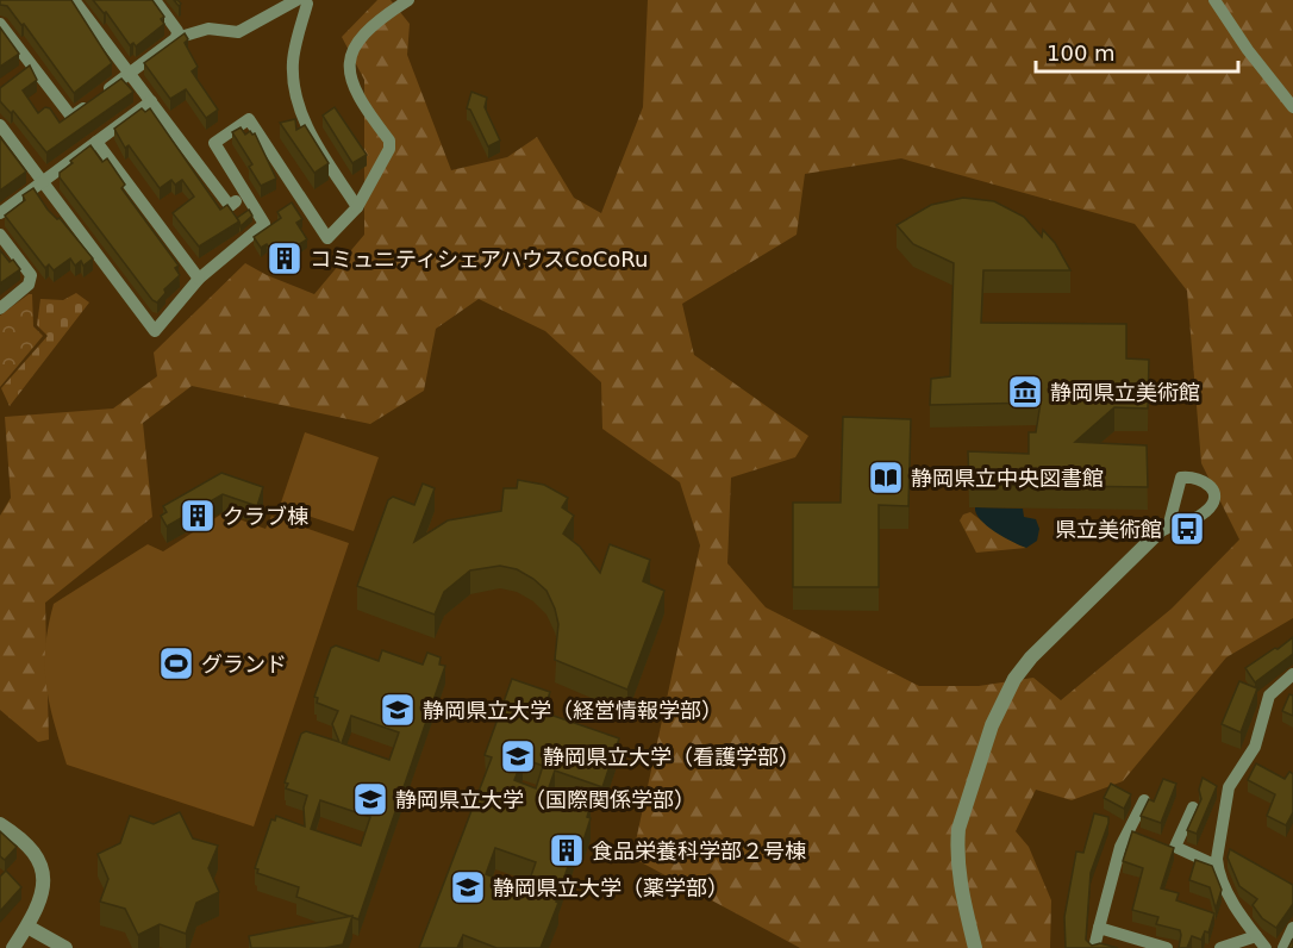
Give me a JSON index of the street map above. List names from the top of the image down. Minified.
{"places":{"building":["コミュニティシェアハウスCoCoRu","クラブ棟","食品栄養科学部２号棟"],"museum":["静岡県立美術館"],"library":["静岡県立中央図書館"],"bus stop":["県立美術館"],"sports":["グランド"],"school or university":["静岡県立大学（経営情報学部）","静岡県立大学（看護学部）","静岡県立大学（国際関係学部）","静岡県立大学（薬学部）"]},"scale_bar":"100 m"}
